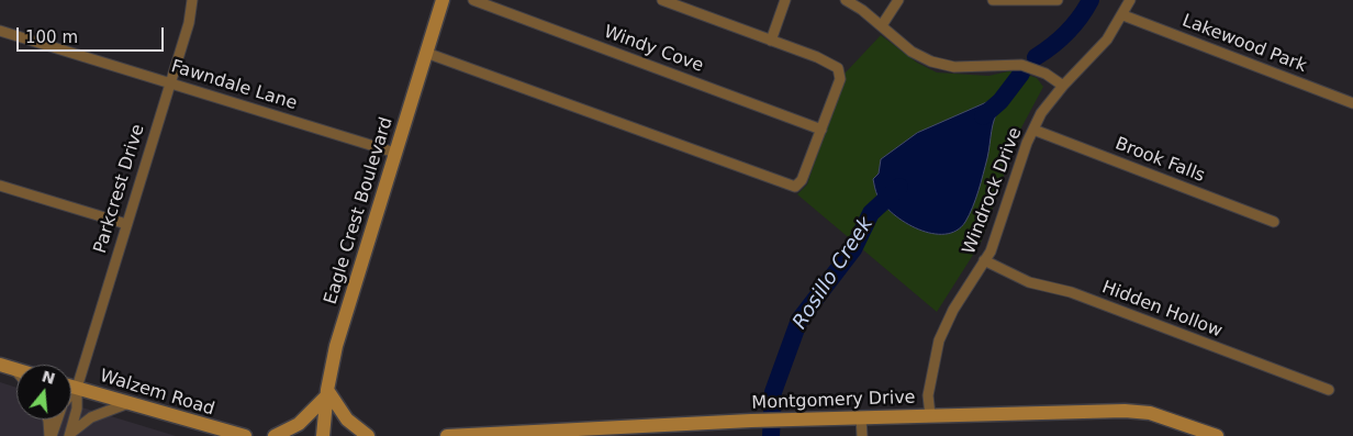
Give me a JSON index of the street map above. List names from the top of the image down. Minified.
{"streets":{"main road":["Eagle Crest Boulevard","Walzem Road","Montgomery Drive"],"street":["Lakewood Park","Windy Cove","Fawndale Lane","Brook Falls","Parkcrest Drive","Windrock Drive","Hidden Hollow"]},"crossings":[["Lakewood Park","Windrock Drive"],["Fawndale Lane","Parkcrest Drive"],["Fawndale Lane","Eagle Crest Boulevard"],["Brook Falls","Windrock Drive"],["Parkcrest Drive","Walzem Road"],["Windrock Drive","Hidden Hollow"],["Windrock Drive","Montgomery Drive"]],"water":["Rosillo Creek"],"scale_bar":"100 m","north":"top"}
